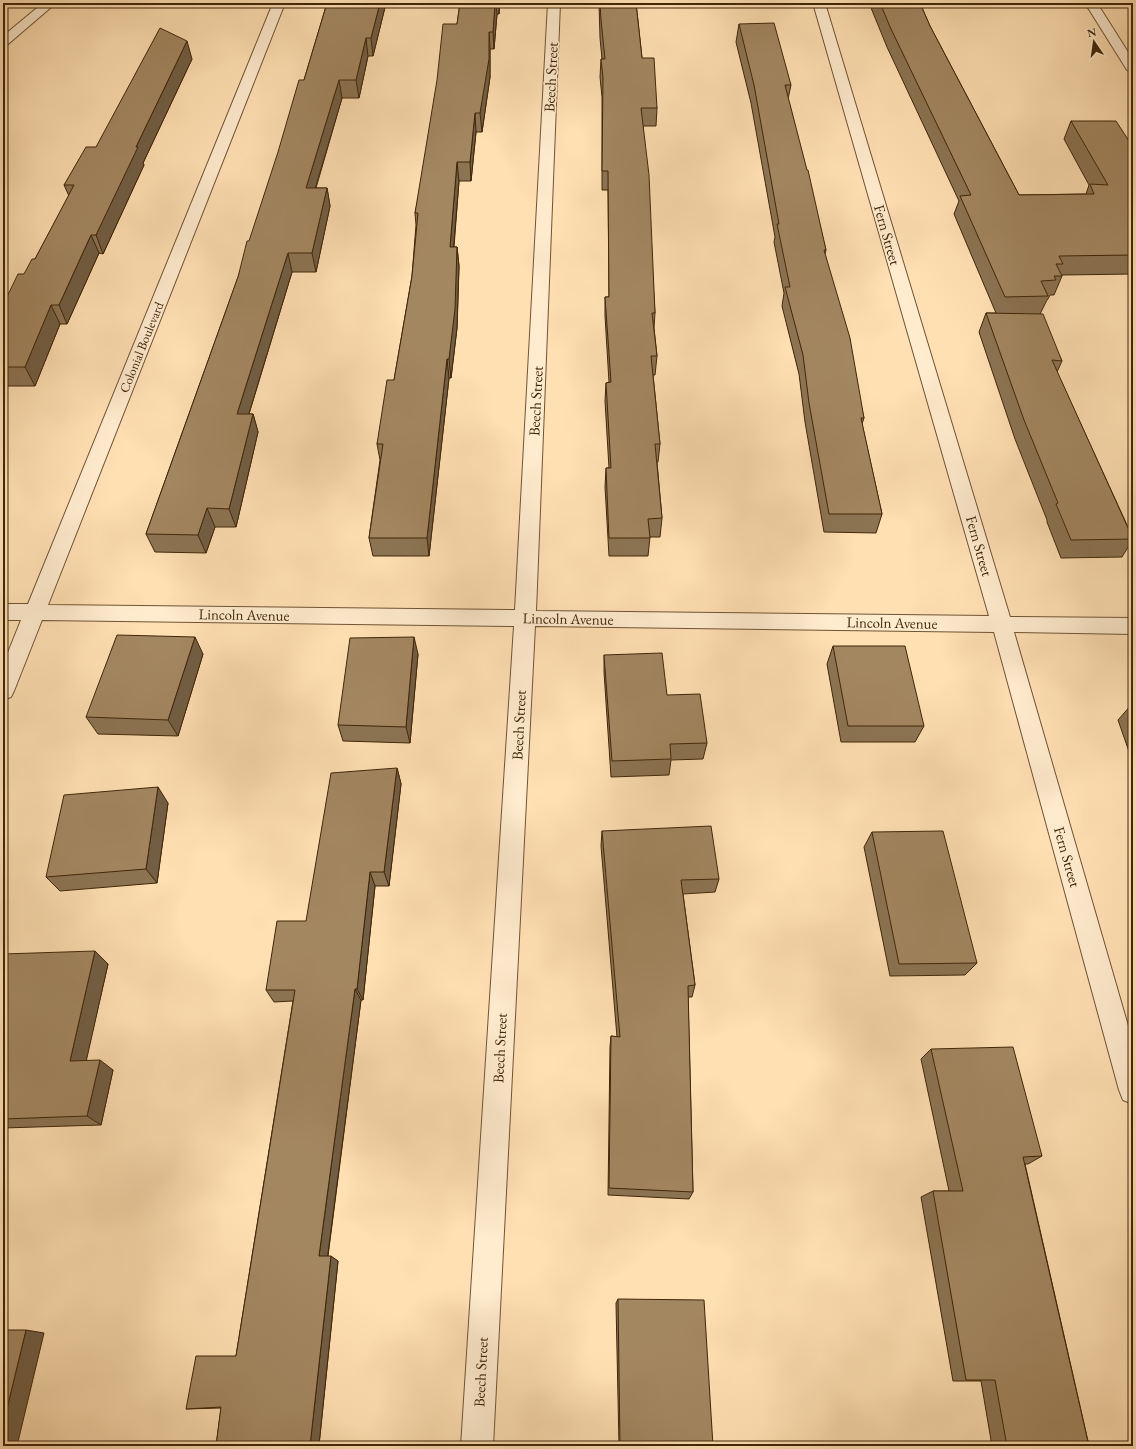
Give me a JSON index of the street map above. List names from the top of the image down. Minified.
{"streets":{"street":["Beech Street","Fern Street","Colonial Boulevard","Lincoln Avenue"]},"crossings":[["Beech Street","Lincoln Avenue"],["Fern Street","Lincoln Avenue"],["Colonial Boulevard","Lincoln Avenue"]],"north":"top"}
